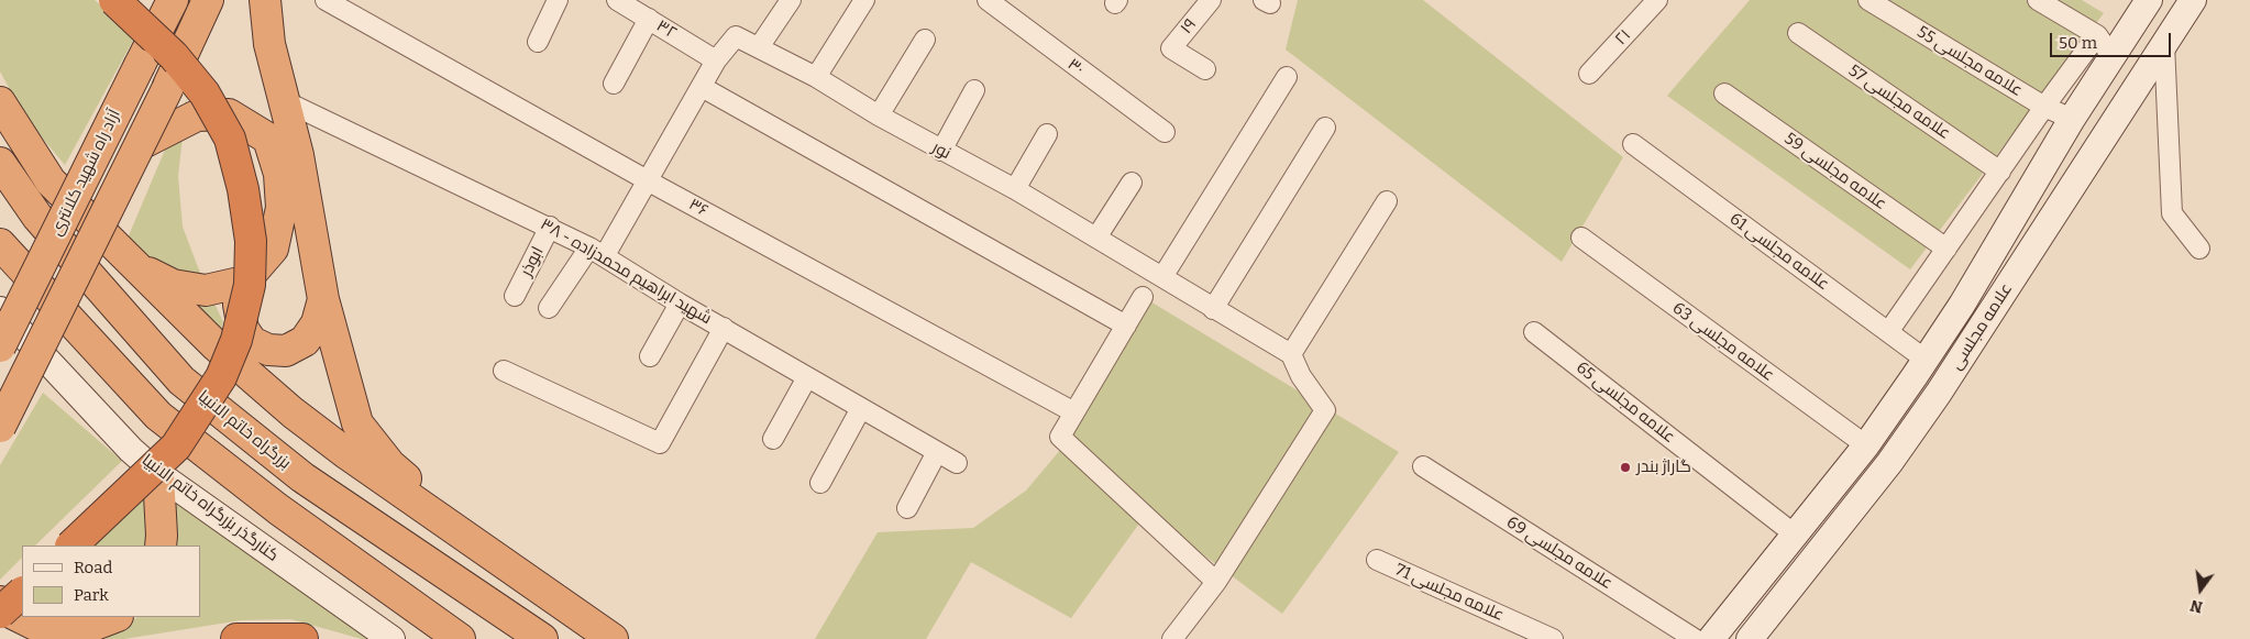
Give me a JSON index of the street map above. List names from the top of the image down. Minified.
{"streets":{"highway":["آزاد راه شهید کلانتری","بزرگراه خاتم الانبیا"],"main road":["علامه مجلسی","کنارگذر بزرگراه خاتم الانبیا"],"street":["۱۹","۳۲","۲۱","علامه مجلسی 55","۳۰","علامه مجلسی 57","نور","علامه مجلسی 59","۳۶","علامه مجلسی 61","ابوذر","شهید ابراهیم محمدزاده - ۳۸","علامه مجلسی 63","علامه مجلسی 65","علامه مجلسی 69","علامه مجلسی 71"]},"crossings":[["۳۲","نور"],["علامه مجلسی 55","علامه مجلسی"],["نور","۳۶"],["نور","شهید ابراهیم محمدزاده - ۳۸"],["علامه مجلسی 61","علامه مجلسی"],["ابوذر","شهید ابراهیم محمدزاده - ۳۸"],["علامه مجلسی","علامه مجلسی 63"],["علامه مجلسی","علامه مجلسی 65"]],"places":["گاراژ بندر"],"legend":["Road","Park"],"scale_bar":"50 m","north":"bottom"}
